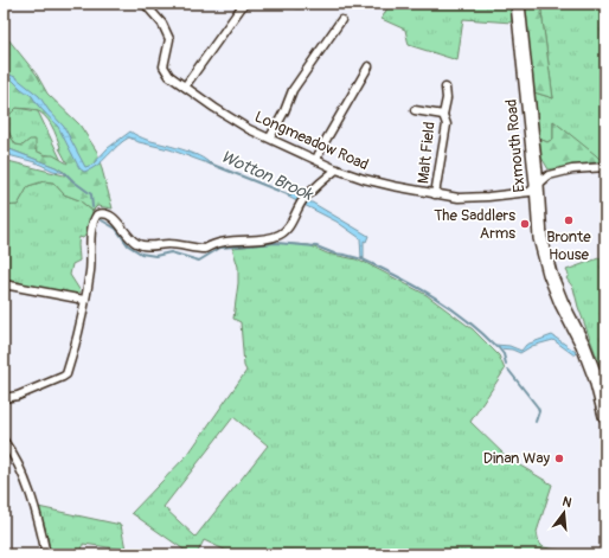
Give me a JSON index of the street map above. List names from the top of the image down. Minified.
{"streets":{"highway":["Exmouth Road"],"street":["Longmeadow Road","Malt Field"]},"crossings":[["Longmeadow Road","Exmouth Road"],["Longmeadow Road","Malt Field"]],"water":["Wotton Brook"],"places":["Bronte House","The Saddlers Arms","Dinan Way"],"north":"top"}
